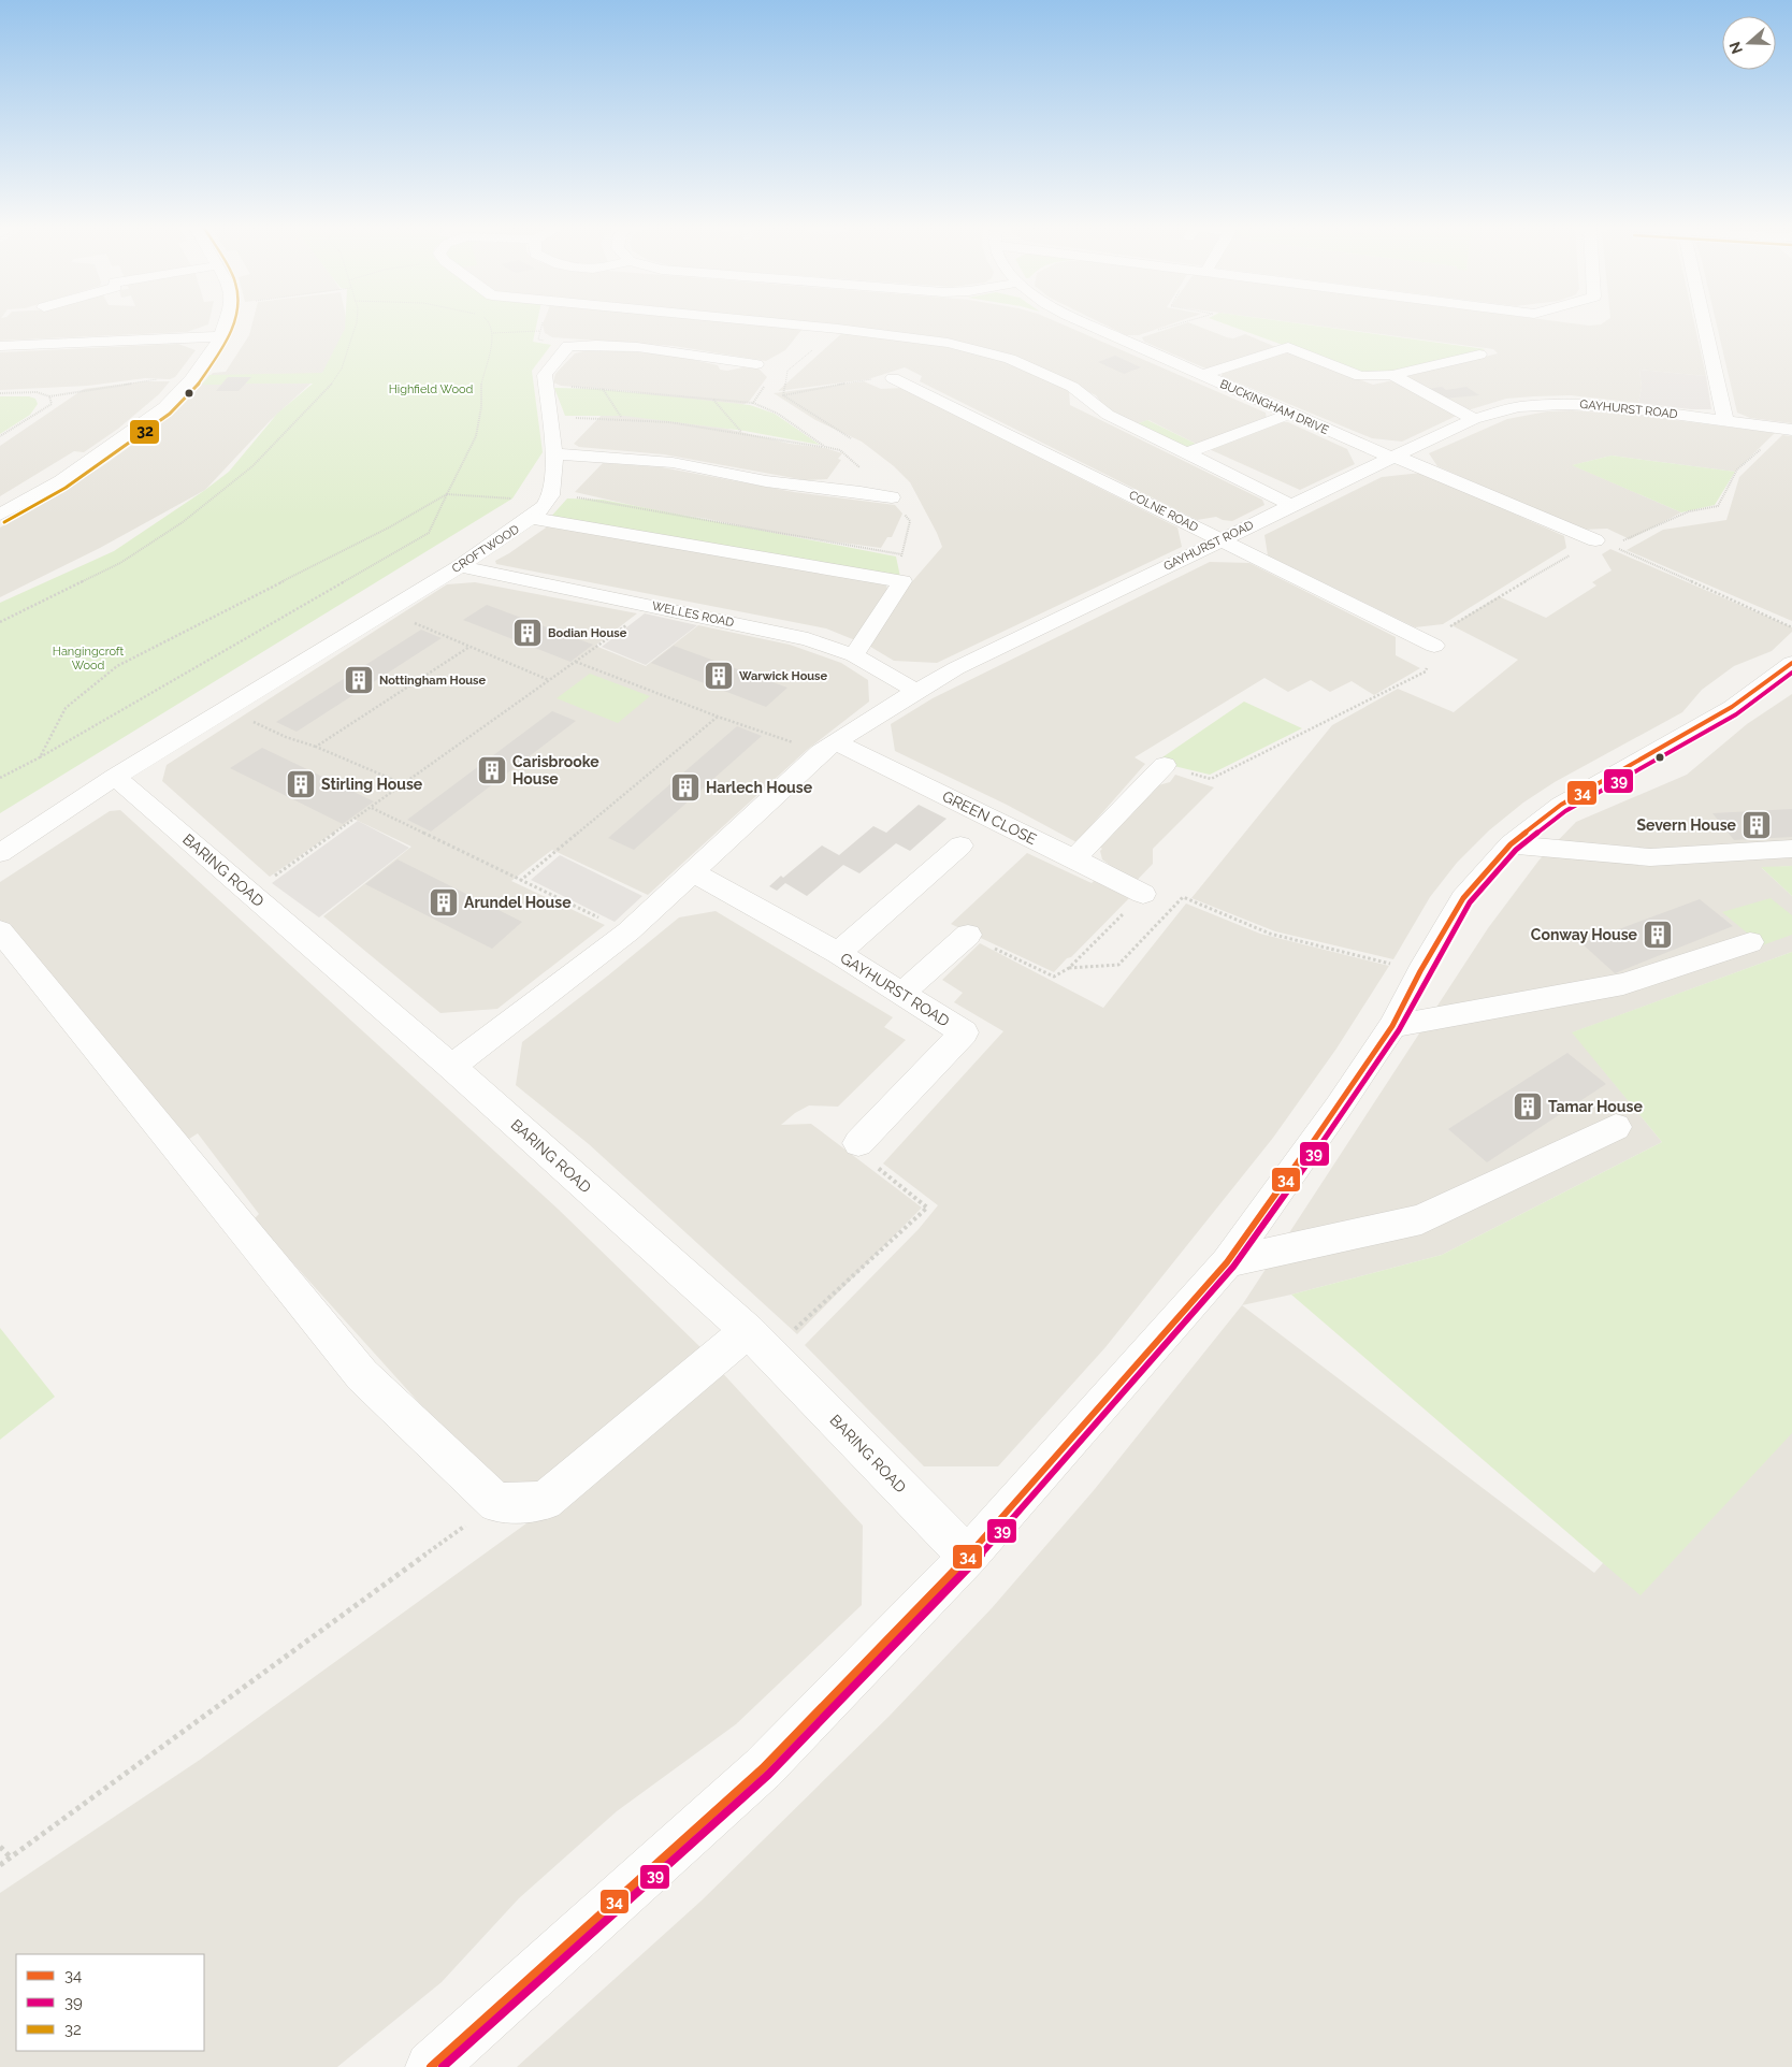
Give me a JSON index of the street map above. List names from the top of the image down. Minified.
{"streets":{"street":["BUCKINGHAM DRIVE","GAYHURST ROAD","COLNE ROAD","CROFTWOOD","WELLES ROAD","GREEN CLOSE","BARING ROAD"]},"crossings":[["BUCKINGHAM DRIVE","GAYHURST ROAD"],["GAYHURST ROAD","COLNE ROAD"],["GAYHURST ROAD","WELLES ROAD"],["GAYHURST ROAD","GREEN CLOSE"],["GAYHURST ROAD","BARING ROAD"],["CROFTWOOD","WELLES ROAD"],["CROFTWOOD","BARING ROAD"]],"parks":["Highfield Wood","Hangingcroft Wood"],"places":{"building":["Bodian House","Warwick House","Nottingham House","Carisbrooke House","Stirling House","Harlech House","Severn House","Arundel House","Conway House","Tamar House"]},"lines":["transit line 32","transit line 34","transit line 39"],"legend":["34","39","32"],"north":"left"}
